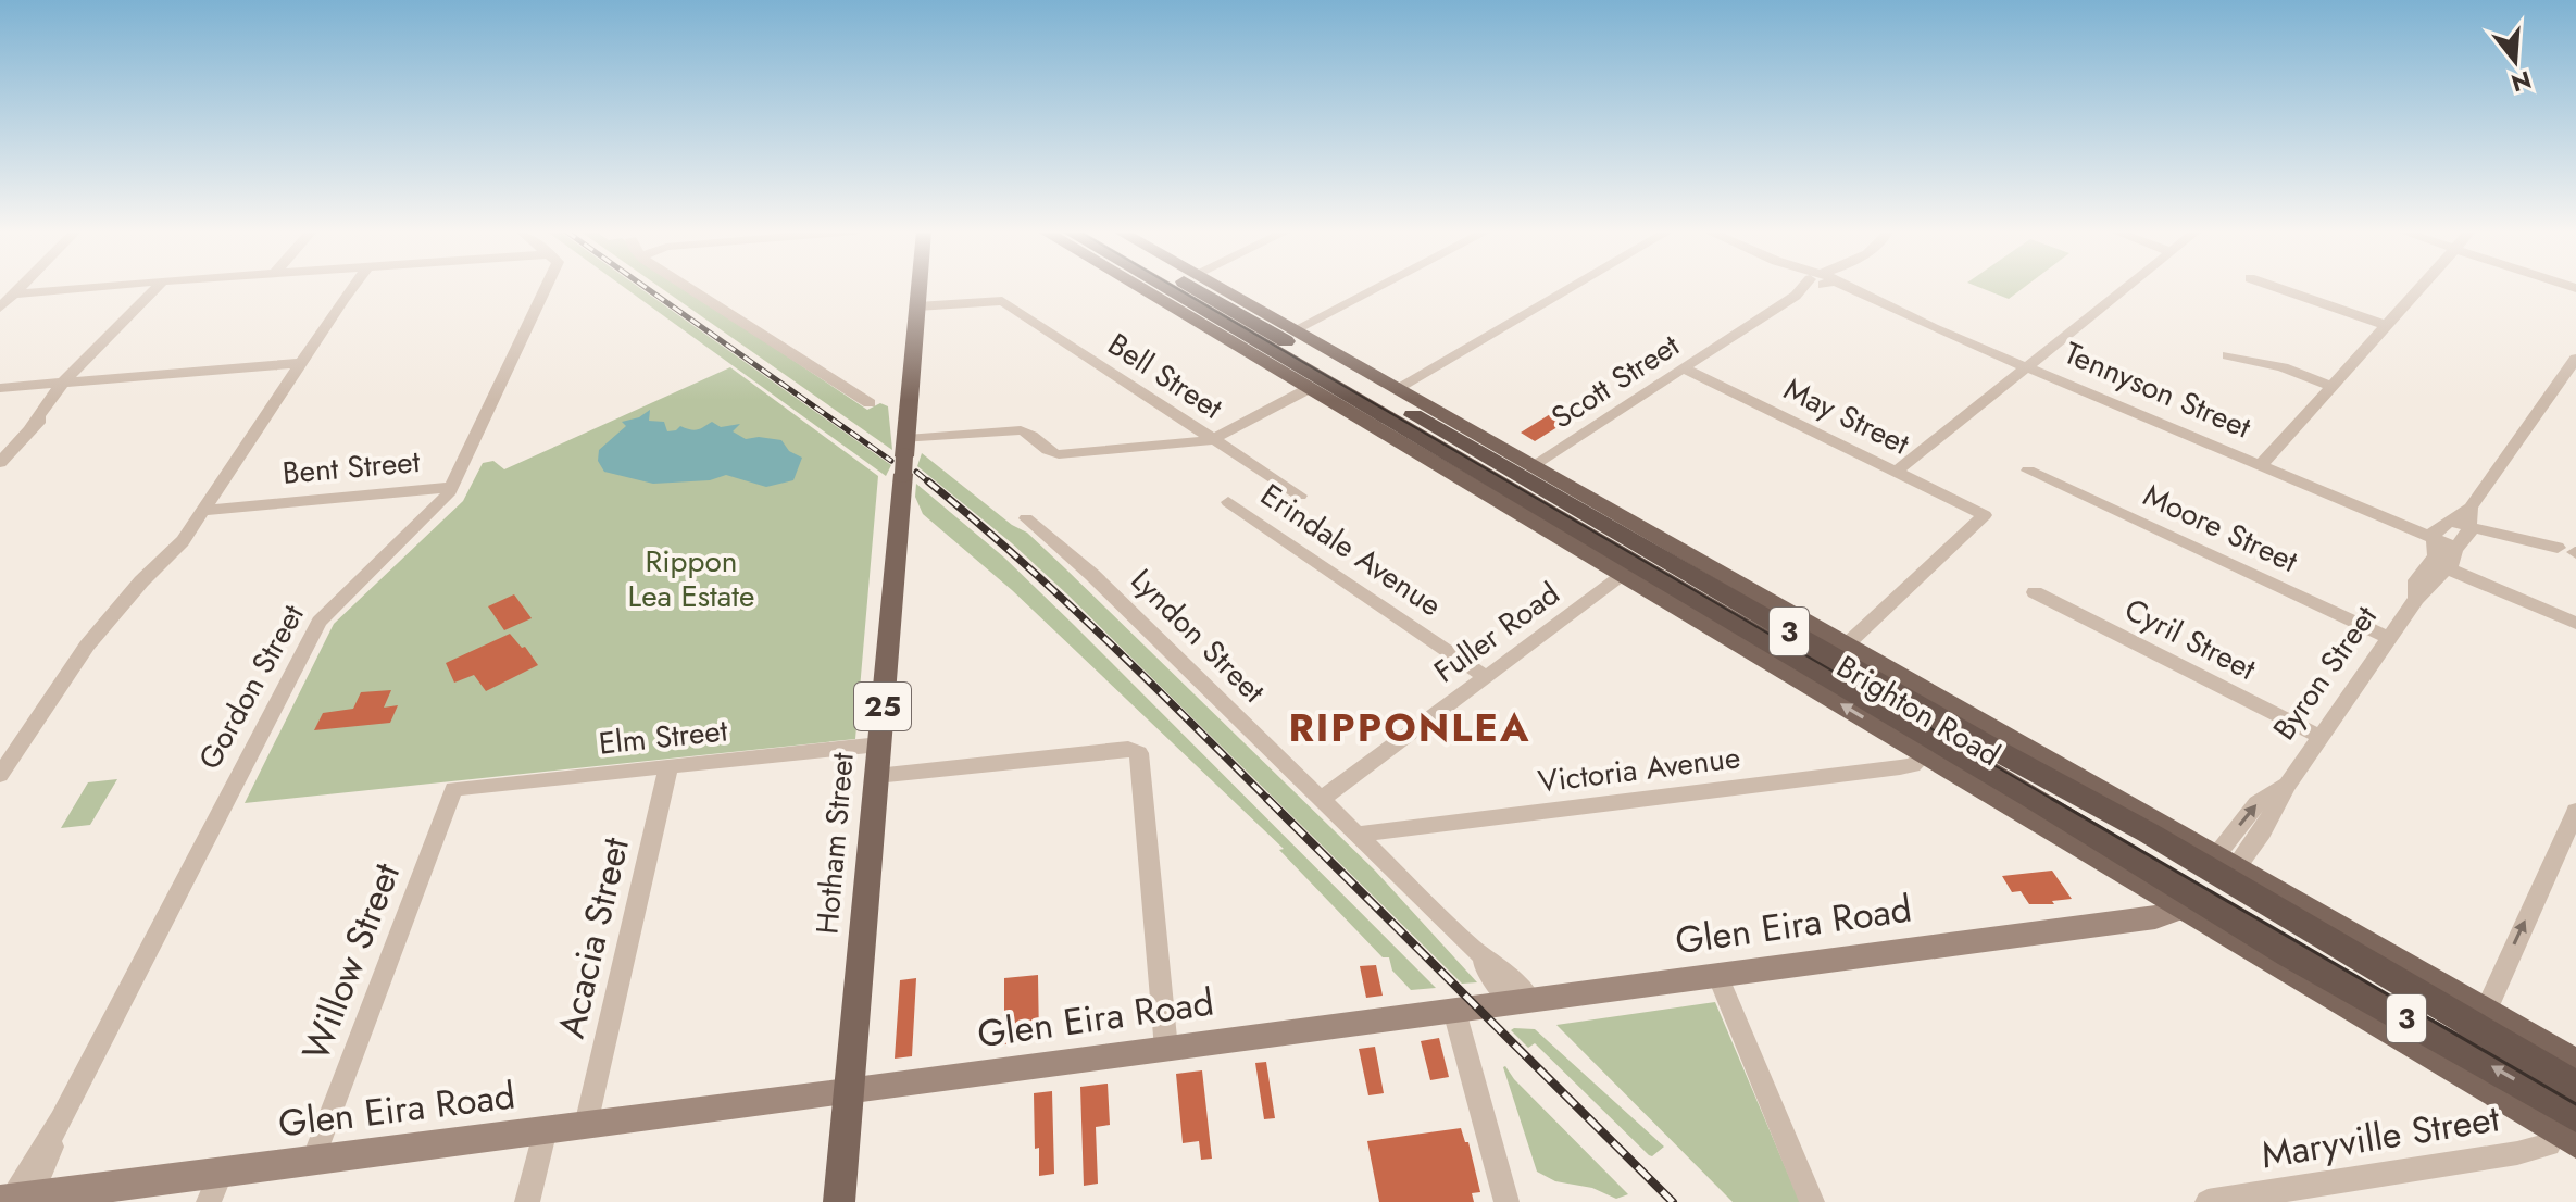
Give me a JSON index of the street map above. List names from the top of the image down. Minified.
{"streets":{"highway":["3","Brighton Road","Glen Eira Road"],"main road":["25","Hotham Street"],"street":["Bell Street","Scott Street","Tennyson Street","May Street","Bent Street","Moore Street","Erindale Avenue","Fuller Road","Lyndon Street","Cyril Street","Byron Street","Gordon Street","Elm Street","Victoria Avenue","Acacia Street","Willow Street","Maryville Street"]},"crossings":[["Bell Street","Hotham Street"],["Scott Street","May Street"],["Scott Street","Brighton Road"],["Tennyson Street","Byron Street"],["May Street","Brighton Road"],["Bent Street","Gordon Street"],["Moore Street","Byron Street"],["Erindale Avenue","Fuller Road"],["Fuller Road","Lyndon Street"],["Fuller Road","Brighton Road"],["Lyndon Street","Victoria Avenue"],["Lyndon Street","Glen Eira Road"],["Cyril Street","Byron Street"],["Byron Street","Brighton Road"],["Byron Street","Glen Eira Road"],["Gordon Street","Glen Eira Road"],["Brighton Road","Victoria Avenue"],["Brighton Road","Glen Eira Road"],["Brighton Road","Maryville Street"],["Elm Street","Hotham Street"],["Elm Street","Acacia Street"],["Elm Street","Willow Street"],["Hotham Street","Glen Eira Road"],["Glen Eira Road","Acacia Street"],["Glen Eira Road","Willow Street"]],"districts":["RIPPONLEA"],"parks":["Rippon Lea Estate"],"north":"bottom"}
